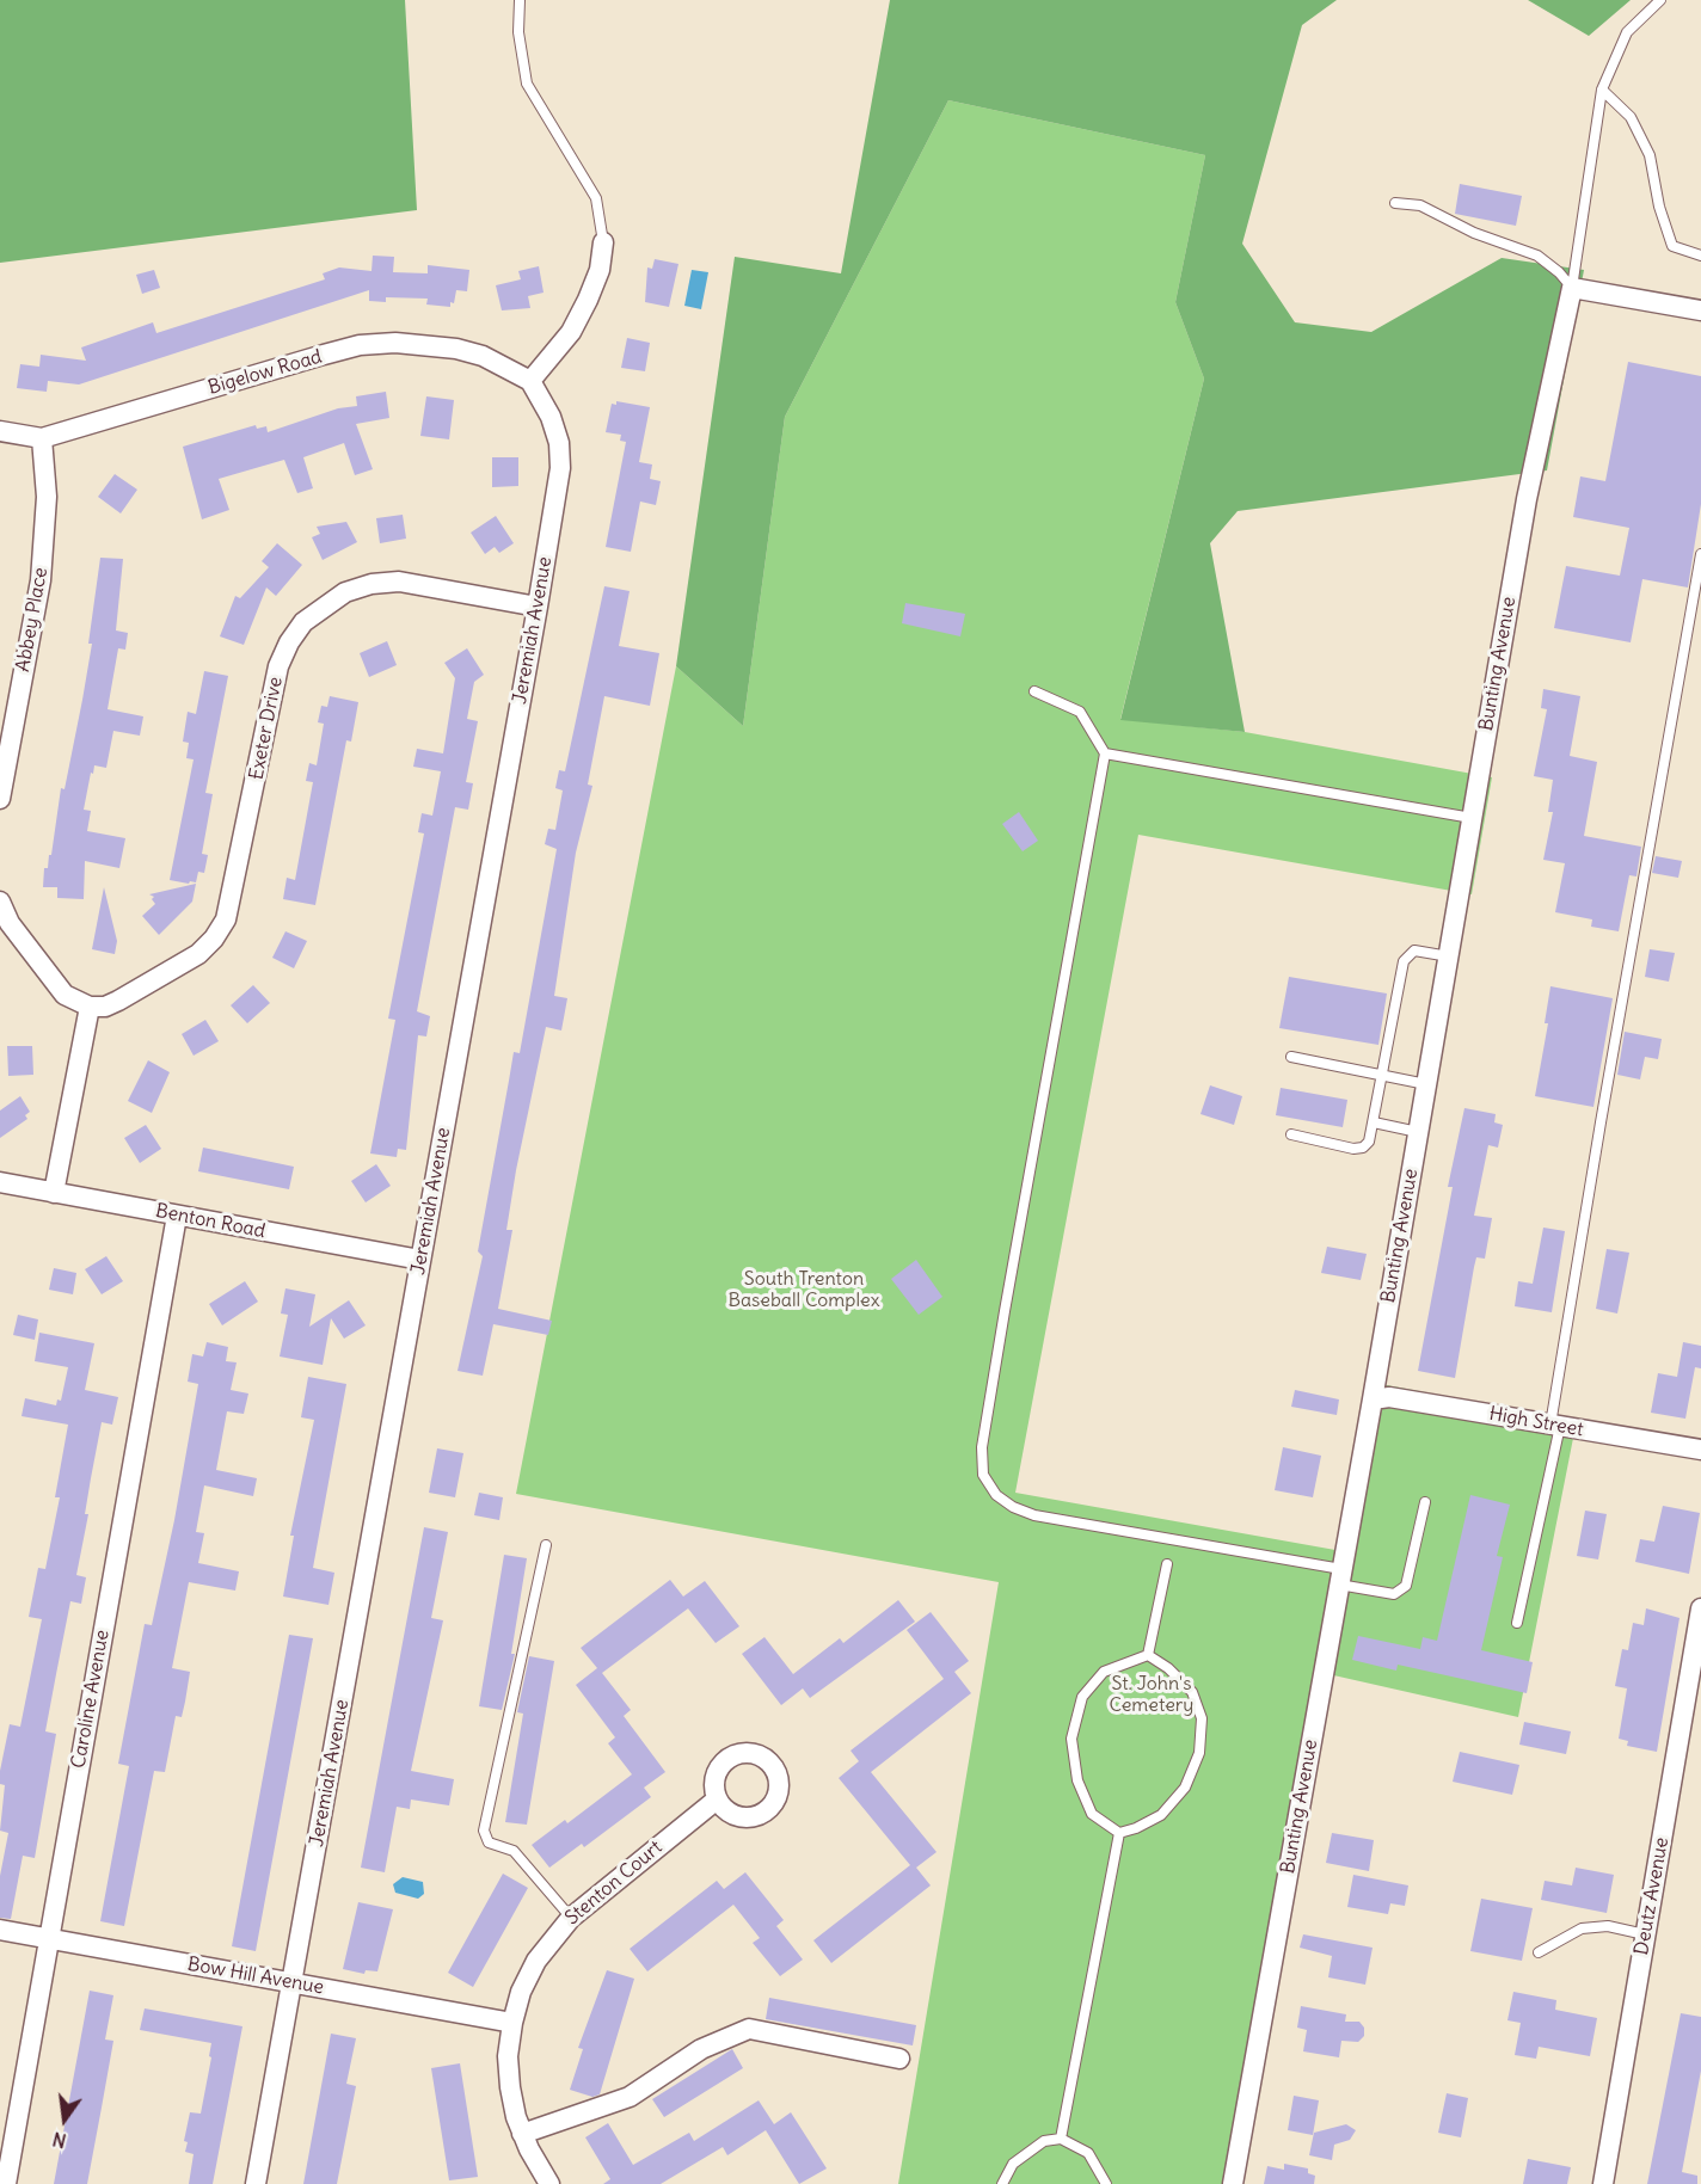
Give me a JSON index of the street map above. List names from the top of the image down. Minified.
{"streets":{"street":["Bigelow Road","Abbey Place","Jeremiah Avenue","Bunting Avenue","Exeter Drive","Benton Road","High Street","Caroline Avenue","Stenton Court","Deutz Avenue","Bow Hill Avenue"]},"crossings":[["Bigelow Road","Abbey Place"],["Bigelow Road","Jeremiah Avenue"],["Jeremiah Avenue","Exeter Drive"],["Jeremiah Avenue","Benton Road"],["Jeremiah Avenue","Bow Hill Avenue"],["Bunting Avenue","High Street"],["Benton Road","Caroline Avenue"],["Caroline Avenue","Bow Hill Avenue"],["Stenton Court","Bow Hill Avenue"]],"parks":["South Trenton Baseball Complex","St. John's Cemetery"],"north":"bottom"}
